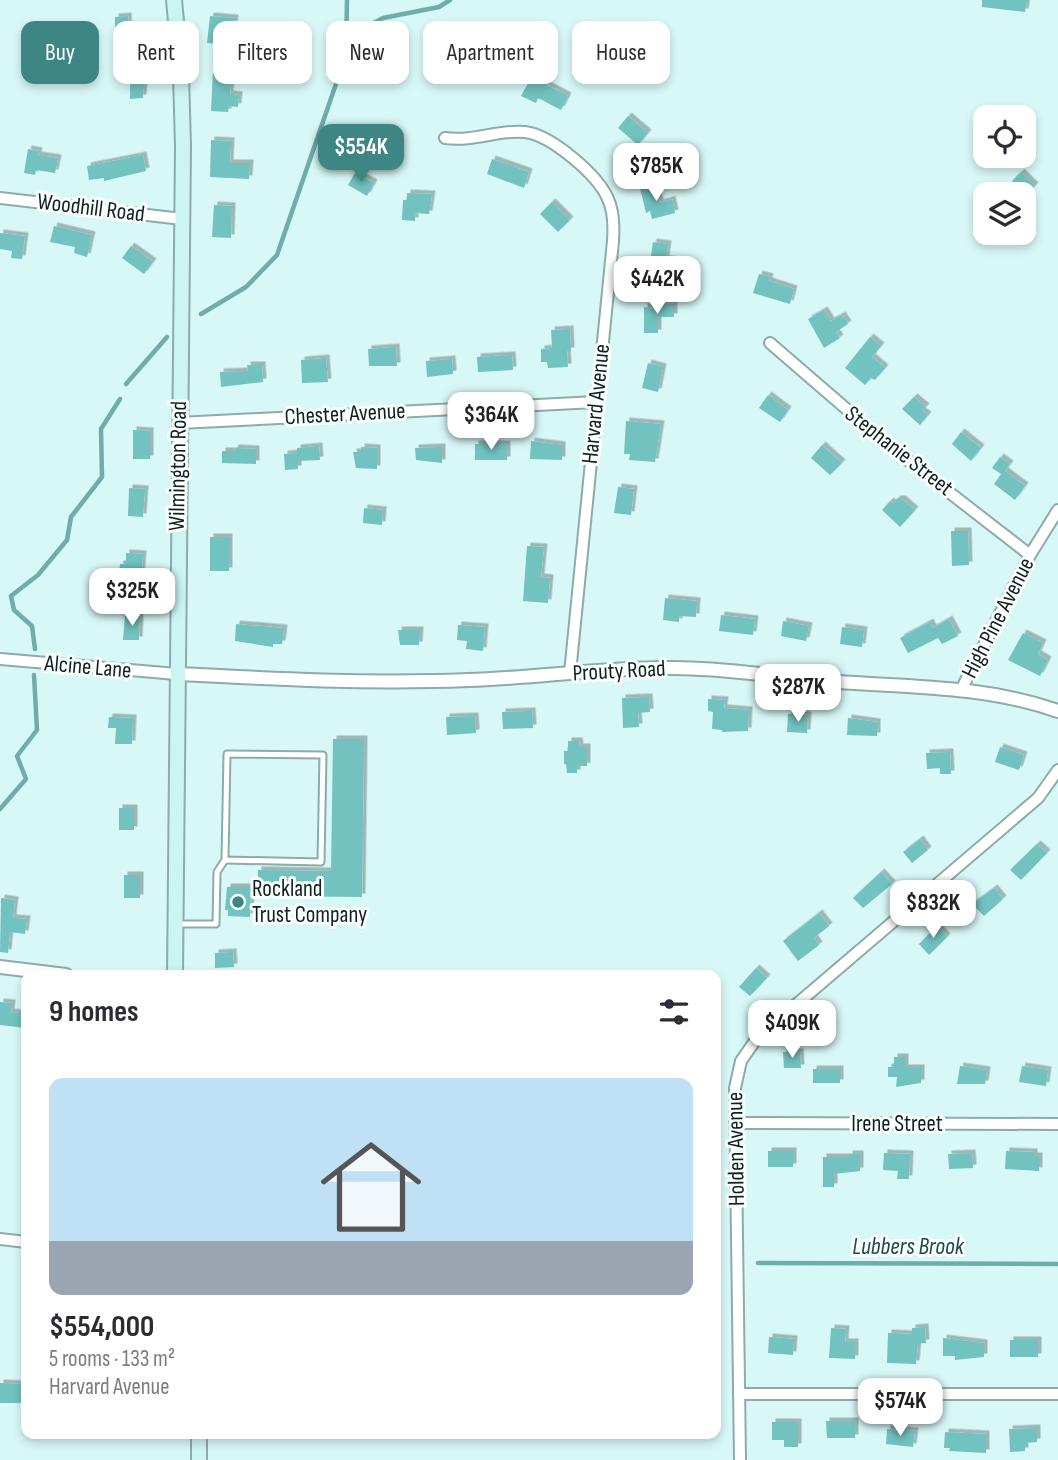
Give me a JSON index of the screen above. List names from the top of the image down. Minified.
{"streets":{"main road":["Wilmington Road"],"street":["Woodhill Road","Harvard Avenue","Chester Avenue","Stephanie Street","High Pine Avenue","Alcine Lane","Prouty Road","Irene Street","Holden Avenue"]},"crossings":[["Woodhill Road","Wilmington Road"],["Harvard Avenue","Chester Avenue"],["Harvard Avenue","Prouty Road"],["Chester Avenue","Wilmington Road"],["Stephanie Street","High Pine Avenue"],["Wilmington Road","Alcine Lane"],["Wilmington Road","Prouty Road"],["High Pine Avenue","Prouty Road"],["Alcine Lane","Prouty Road"],["Irene Street","Holden Avenue"]],"water":["Lubbers Brook"],"places":["Rockland Trust Company"],"page":{"chip":["Buy","Rent","Filters","New","Apartment","House"],"price":["$554K","$785K","$442K","$364K","$325K","$287K","$832K","$409K","$574K"],"heading":"9 homes","list":[{"name":"$554,000","note":"5 rooms · 133 m² · Harvard Avenue"}]}}
